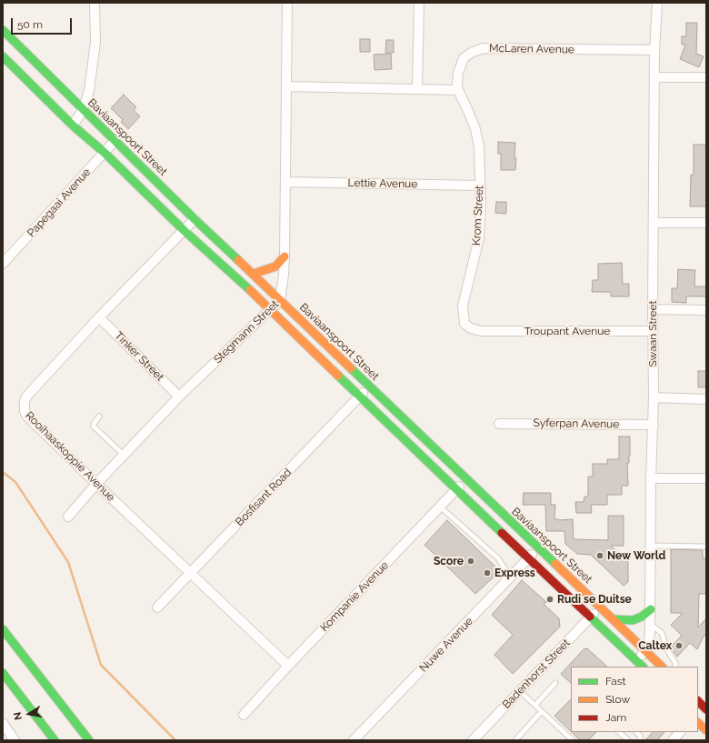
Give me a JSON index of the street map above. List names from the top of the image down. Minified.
{"streets":{"main road":["Baviaanspoort Street"],"street":["McLaren Avenue","Lettie Avenue","Papegaai Avenue","Krom Street","Troupant Avenue","Stegmann Street","Swaan Street","Tinker Street","Syferpan Avenue","Rooihaaskoppie Avenue","Bosfisant Road","Kompanie Avenue","Nuwe Avenue","Badenhorst Street"]},"crossings":[["McLaren Avenue","Krom Street"],["McLaren Avenue","Swaan Street"],["Baviaanspoort Street","Papegaai Avenue"],["Baviaanspoort Street","Stegmann Street"],["Baviaanspoort Street","Swaan Street"],["Baviaanspoort Street","Rooihaaskoppie Avenue"],["Baviaanspoort Street","Bosfisant Road"],["Baviaanspoort Street","Kompanie Avenue"],["Baviaanspoort Street","Nuwe Avenue"],["Baviaanspoort Street","Badenhorst Street"],["Lettie Avenue","Krom Street"],["Lettie Avenue","Stegmann Street"],["Krom Street","Troupant Avenue"],["Troupant Avenue","Swaan Street"],["Stegmann Street","Tinker Street"],["Stegmann Street","Rooihaaskoppie Avenue"],["Swaan Street","Syferpan Avenue"],["Tinker Street","Rooihaaskoppie Avenue"],["Rooihaaskoppie Avenue","Bosfisant Road"],["Rooihaaskoppie Avenue","Kompanie Avenue"]],"places":["New World","Score","Express","Rudi se Duitse","Caltex"],"legend":["Fast","Slow","Jam"],"scale_bar":"50 m","north":"left"}
